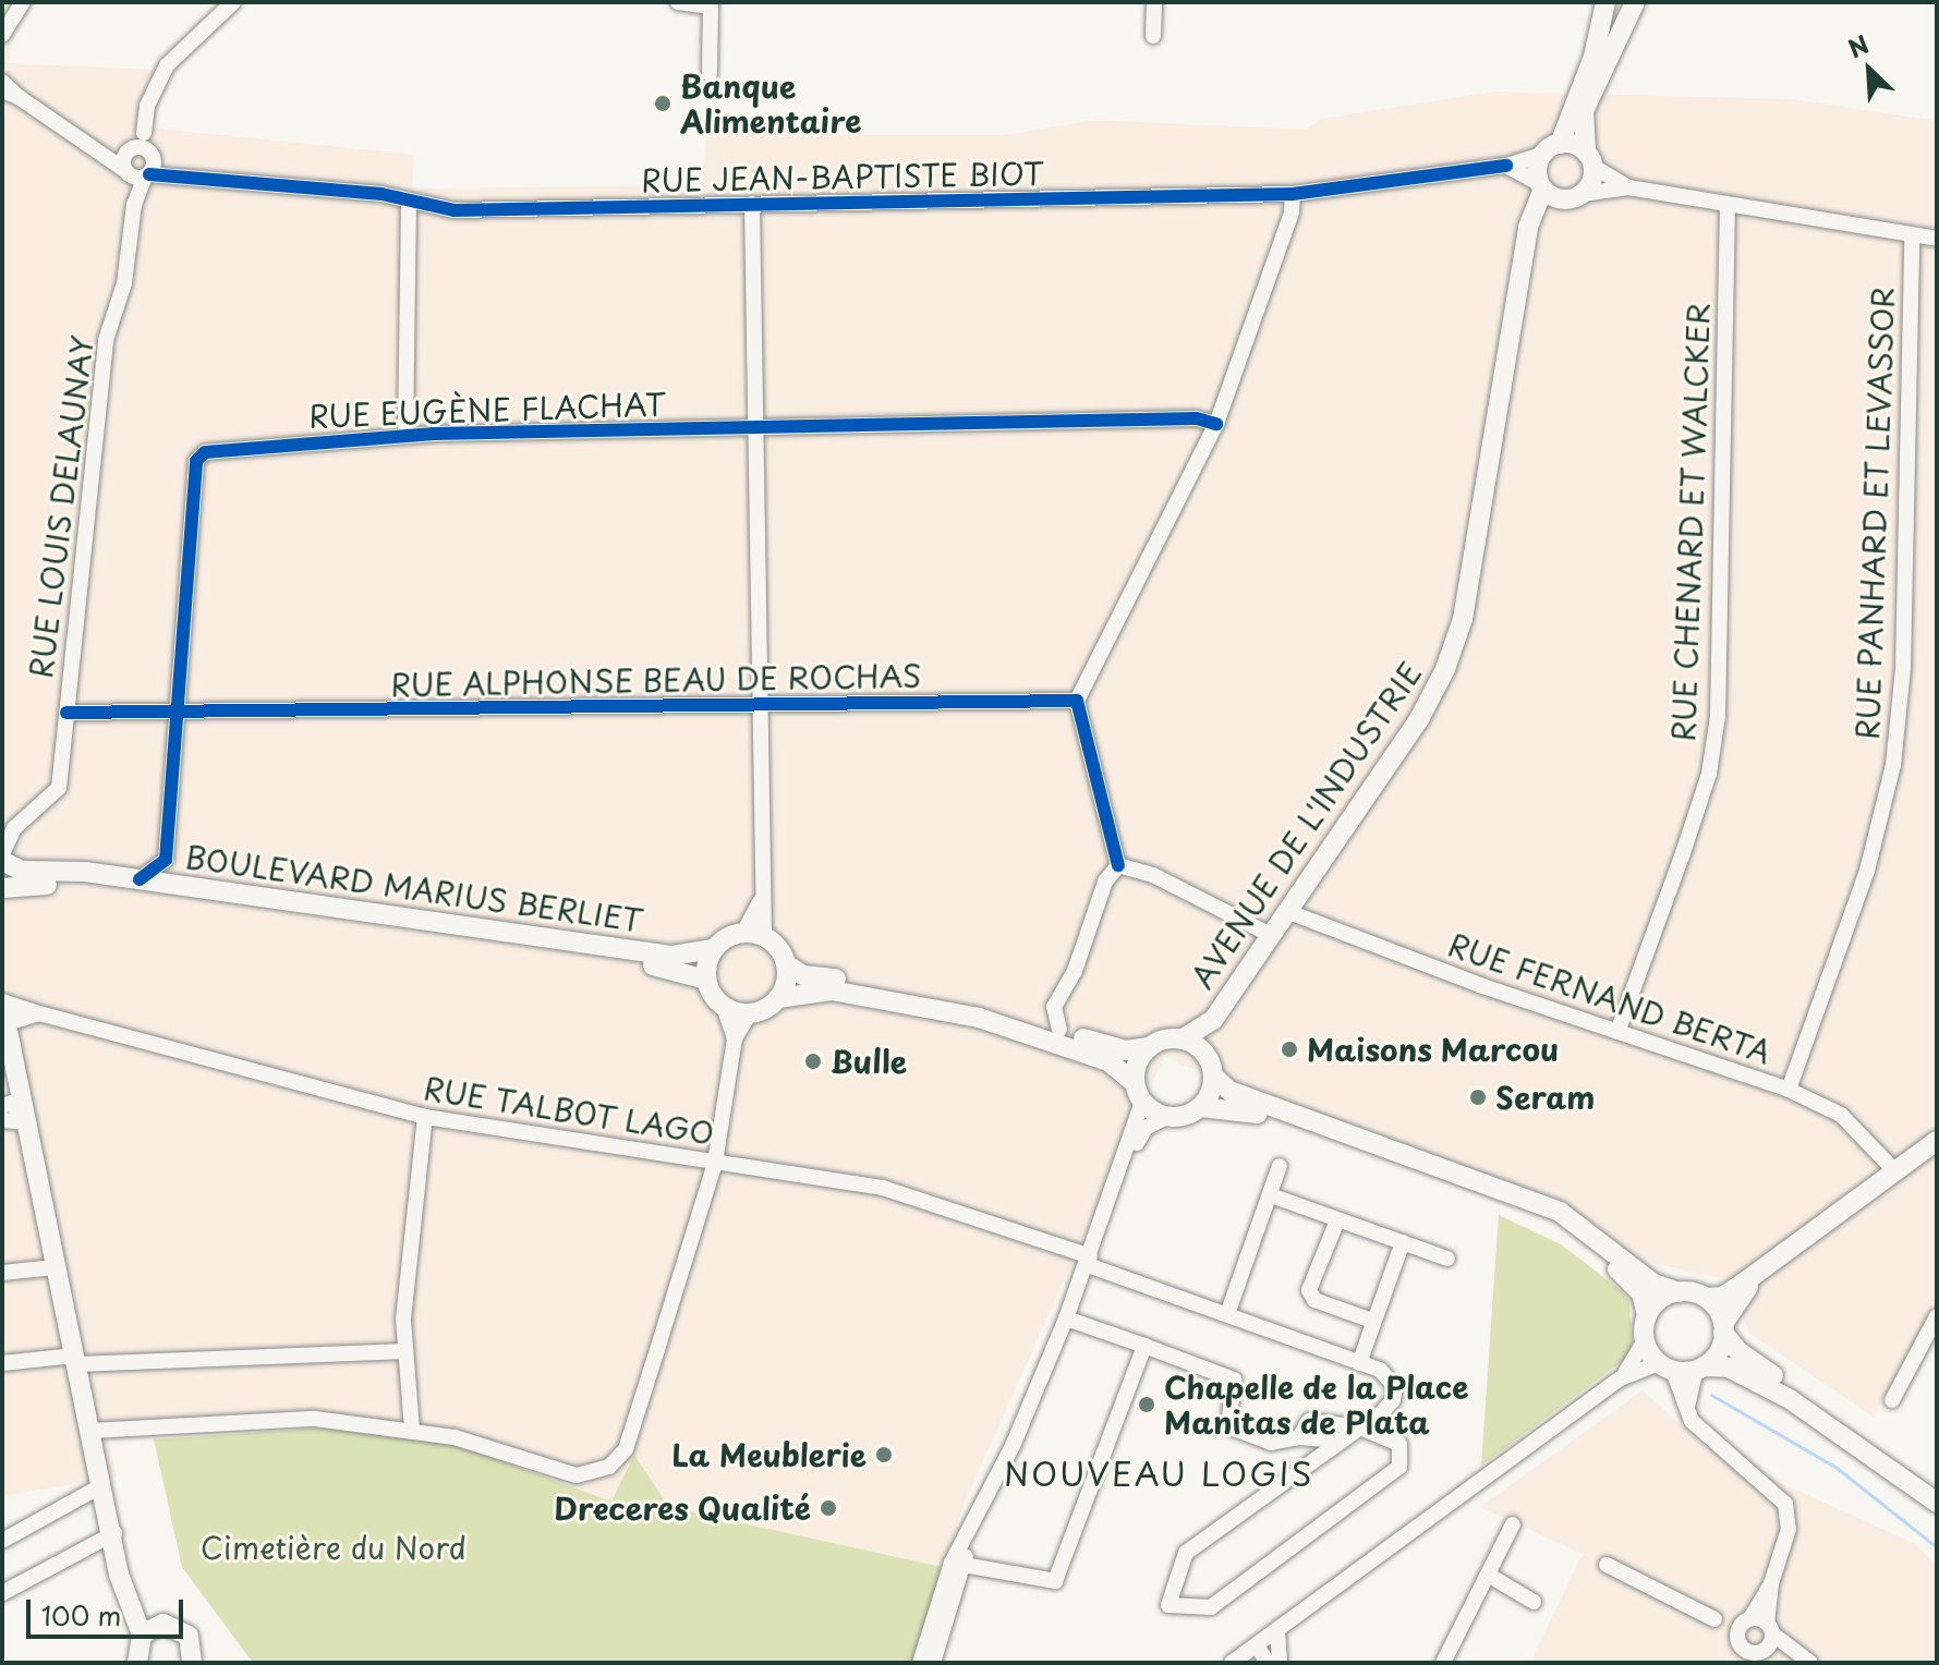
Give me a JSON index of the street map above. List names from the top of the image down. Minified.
{"streets":{"main road":["AVENUE DE L'INDUSTRIE","BOULEVARD MARIUS BERLIET"],"street":["RUE JEAN-BAPTISTE BIOT","RUE EUGÈNE FLACHAT","RUE LOUIS DELAUNAY","RUE PANHARD ET LEVASSOR","RUE CHENARD ET WALCKER","RUE ALPHONSE BEAU DE ROCHAS","RUE FERNAND BERTA","RUE TALBOT LAGO"]},"crossings":[["RUE JEAN-BAPTISTE BIOT","RUE LOUIS DELAUNAY"],["RUE JEAN-BAPTISTE BIOT","AVENUE DE L'INDUSTRIE"],["RUE EUGÈNE FLACHAT","RUE ALPHONSE BEAU DE ROCHAS"],["RUE EUGÈNE FLACHAT","BOULEVARD MARIUS BERLIET"],["RUE LOUIS DELAUNAY","RUE ALPHONSE BEAU DE ROCHAS"],["RUE LOUIS DELAUNAY","BOULEVARD MARIUS BERLIET"],["RUE PANHARD ET LEVASSOR","RUE FERNAND BERTA"],["RUE CHENARD ET WALCKER","RUE FERNAND BERTA"],["AVENUE DE L'INDUSTRIE","RUE FERNAND BERTA"]],"districts":["NOUVEAU LOGIS"],"parks":["Cimetière du Nord"],"places":["Banque Alimentaire","Maisons Marcou","Bulle","Seram","Chapelle de la Place Manitas de Plata","La Meublerie","Dreceres Qualité"],"scale_bar":"100 m","north":"top left"}
